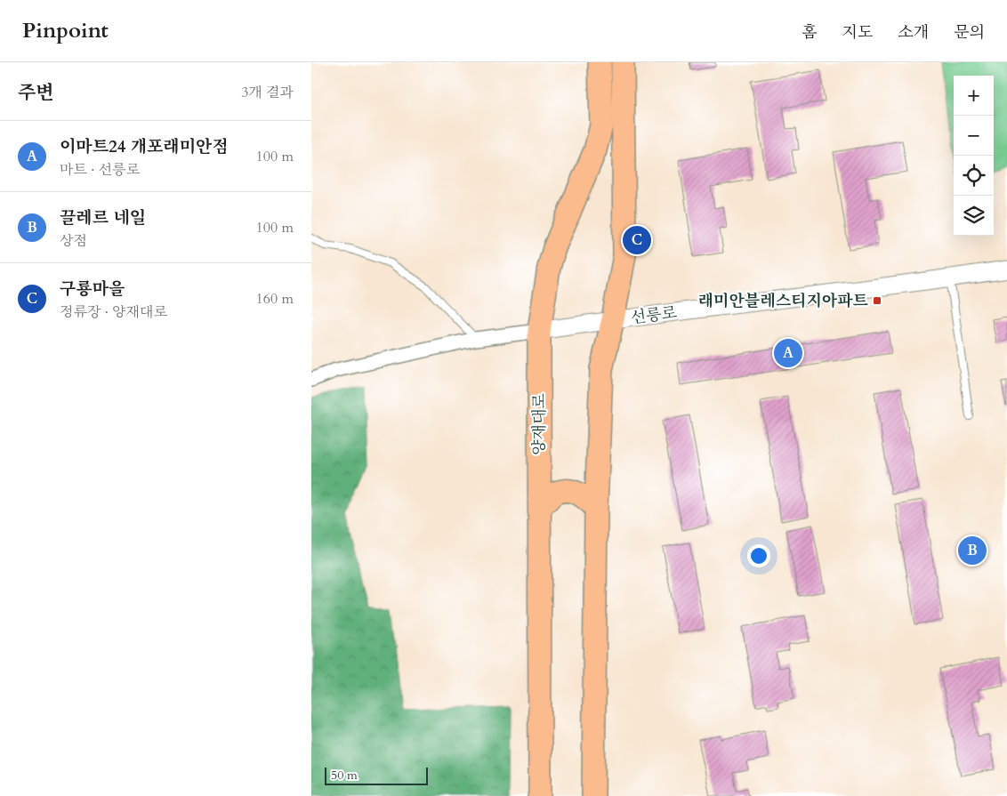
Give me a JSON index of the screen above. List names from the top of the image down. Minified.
{"streets":{"main road":["양재대로"],"street":["선릉로"]},"crossings":[["선릉로","양재대로"]],"places":{"transit":["래미안블레스티지아파트"]},"scale_bar":"50 m","page":{"header":"Pinpoint","nav":["홈","지도","소개","문의"],"heading":["주변","3개 결과"],"map_buttons":["+","−"],"list":[{"mark":"A","name":"이마트24 개포래미안점","note":"마트 · 선릉로","value":"100 m"},{"mark":"B","name":"끌레르 네일","note":"상점","value":"100 m"},{"mark":"C","name":"구룡마을","note":"정류장 · 양재대로","value":"160 m"}],"pins":["C","A","B"],"scale":"50 m"}}
